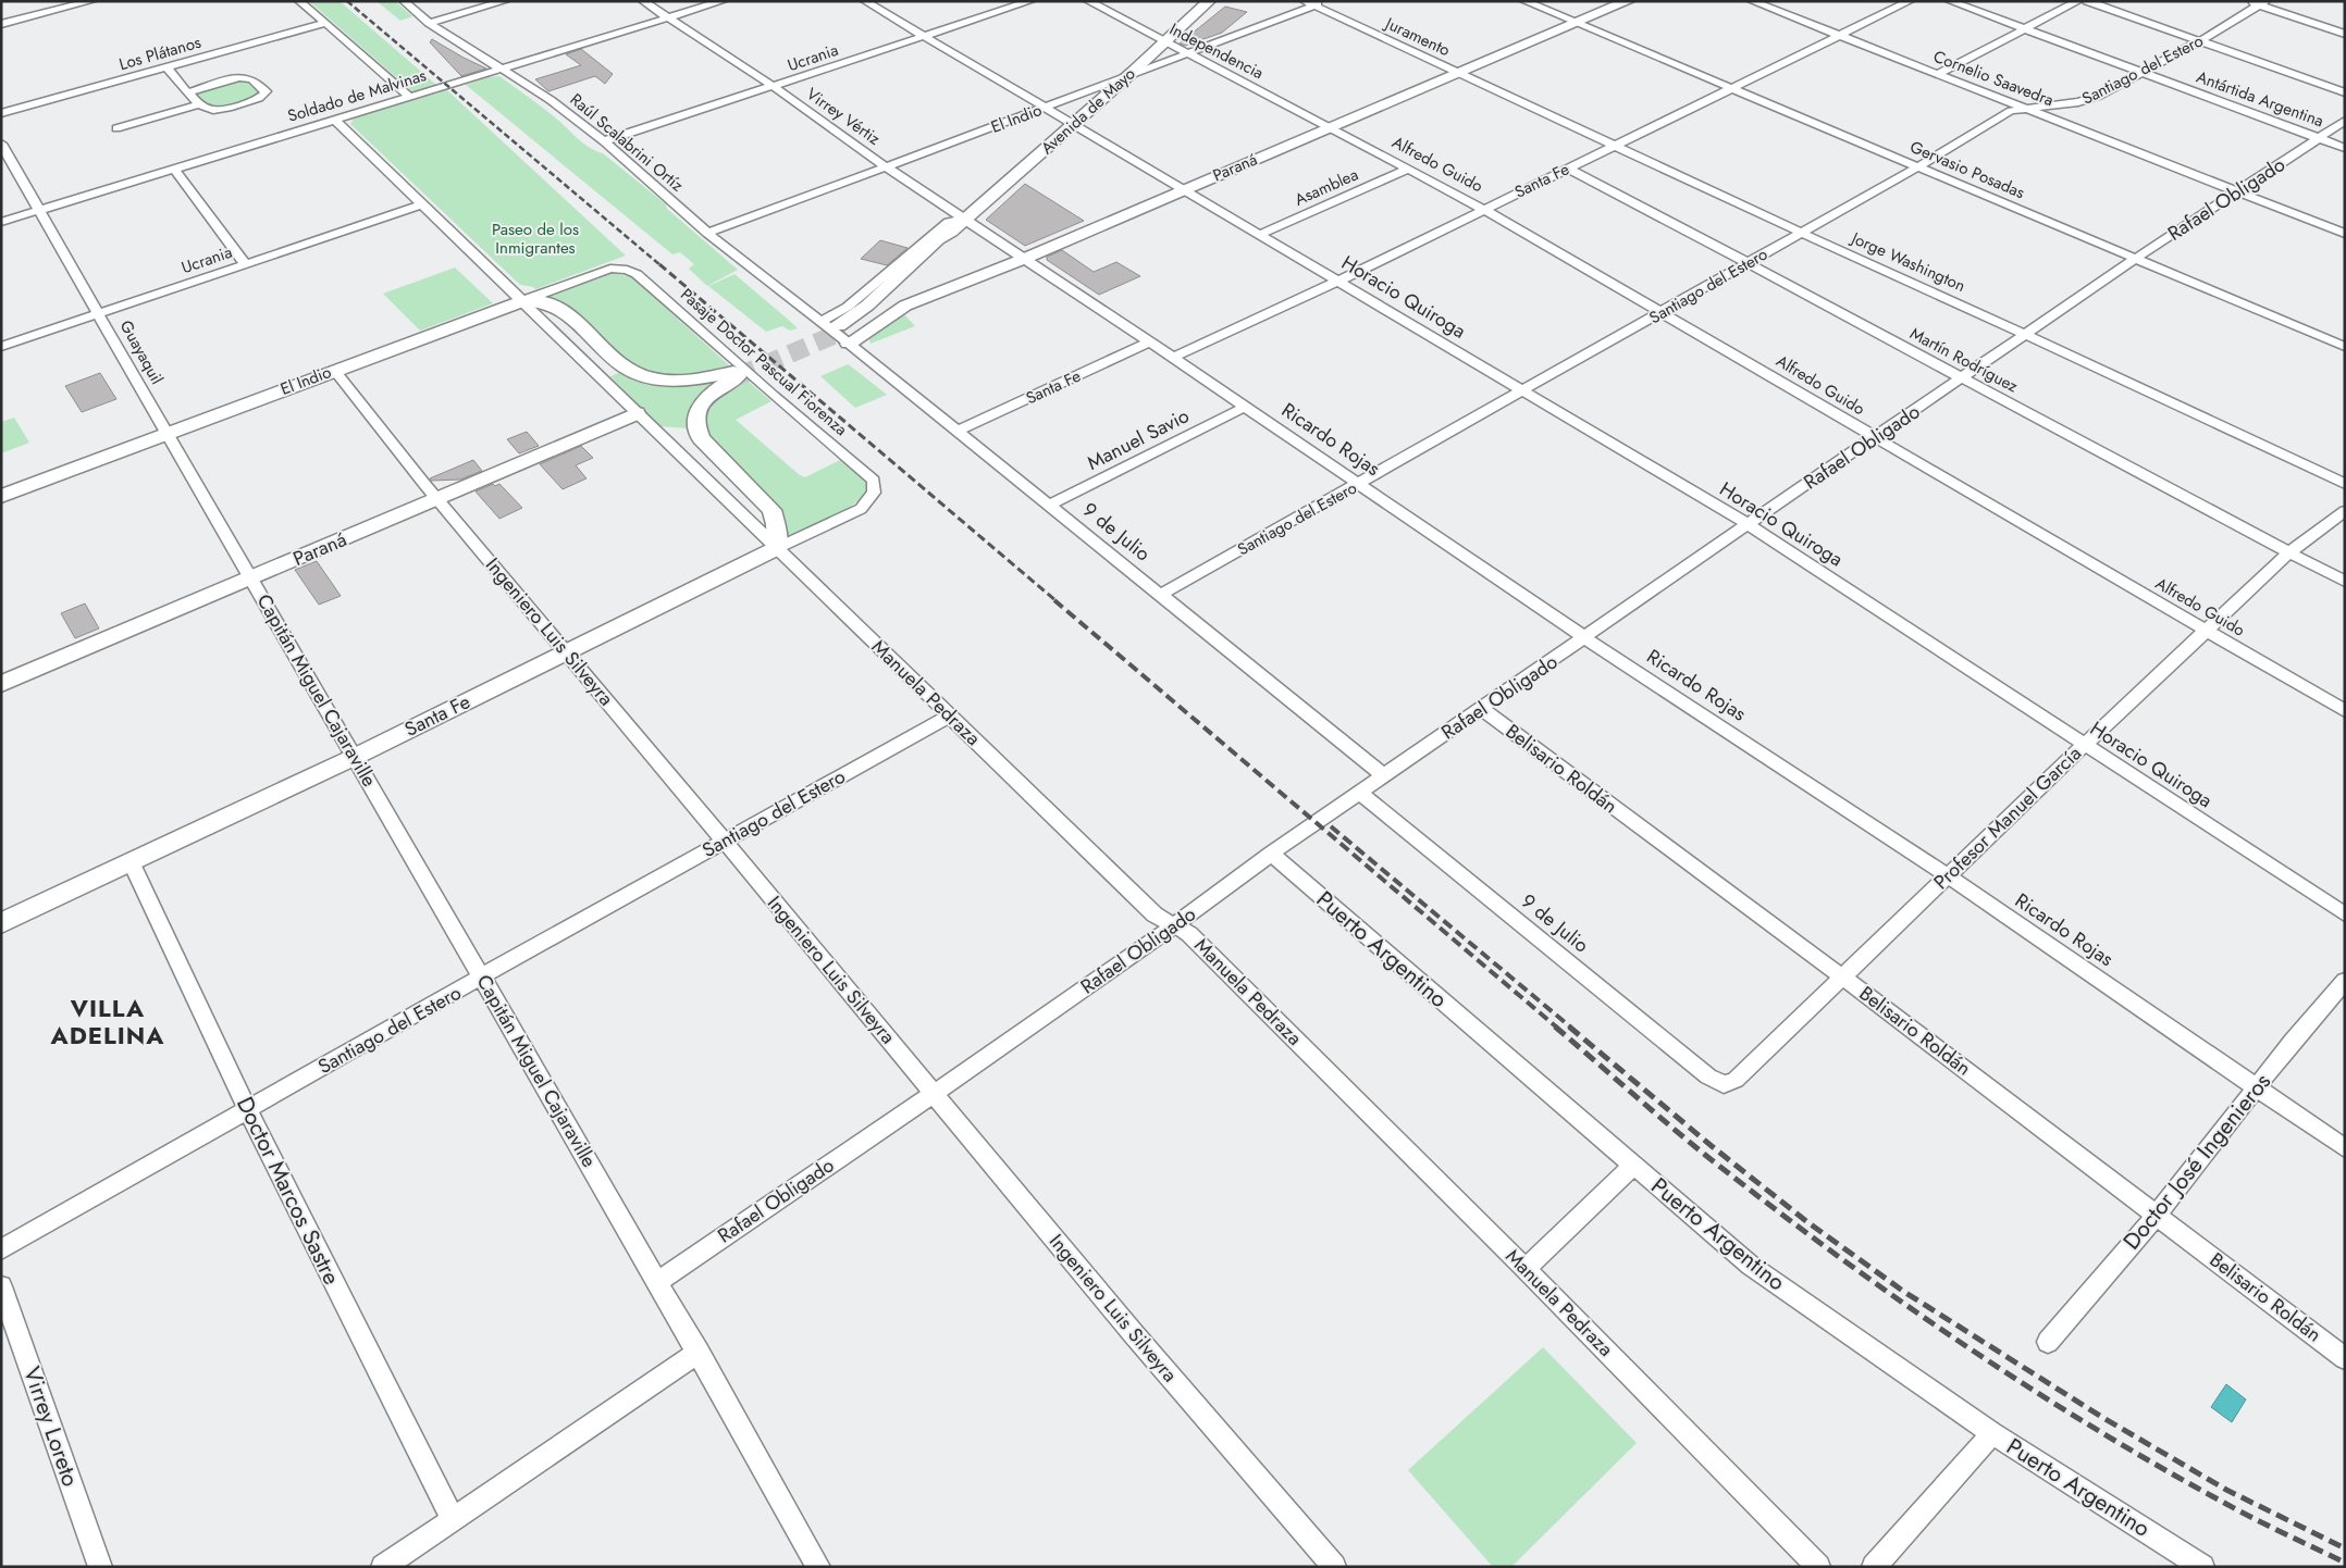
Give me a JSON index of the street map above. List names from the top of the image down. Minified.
{"streets":{"street":["Juramento","Independencia","Los Plátanos","Ucrania","Santiago del Estero","Cornelio Saavedra","Soldado de Malvinas","Antártida Argentina","Avenida de Mayo","Virrey Vértiz","El Indio","Raúl Scalabrini Ortíz","Alfredo Guido","Paraná","Gervasio Posadas","Santa Fe","Asamblea","Rafael Obligado","Jorge Washington","Horacio Quiroga","Guayaquil","Martín Rodríguez","Pasaje Doctor Pascual Fiorenza","Manuel Savio","Ricardo Rojas","9 de Julio","Ingeniero Luis Silveyra","Capitán Miguel Cajaraville","Manuela Pedraza","Belisario Roldán","Profesor Manuel García","Puerto Argentino","Doctor José Ingenieros","Doctor Marcos Sastre","Virrey Loreto"]},"crossings":[["Juramento","El Indio"],["Juramento","Paraná"],["Juramento","Jorge Washington"],["Independencia","Avenida de Mayo"],["Independencia","El Indio"],["Independencia","Alfredo Guido"],["Independencia","Paraná"],["Ucrania","Virrey Vértiz"],["Ucrania","Raúl Scalabrini Ortíz"],["Ucrania","Guayaquil"],["Ucrania","Manuela Pedraza"],["Santiago del Estero","Cornelio Saavedra"],["Santiago del Estero","Antártida Argentina"],["Santiago del Estero","Alfredo Guido"],["Santiago del Estero","Gervasio Posadas"],["Santiago del Estero","Jorge Washington"],["Santiago del Estero","Horacio Quiroga"],["Santiago del Estero","Martín Rodríguez"],["Santiago del Estero","Ricardo Rojas"],["Santiago del Estero","9 de Julio"],["Santiago del Estero","Ingeniero Luis Silveyra"],["Santiago del Estero","Capitán Miguel Cajaraville"],["Santiago del Estero","Manuela Pedraza"],["Santiago del Estero","Doctor Marcos Sastre"],["Cornelio Saavedra","Santa Fe"],["Cornelio Saavedra","Rafael Obligado"],["Soldado de Malvinas","Virrey Vértiz"],["Soldado de Malvinas","Raúl Scalabrini Ortíz"],["Soldado de Malvinas","Guayaquil"],["Soldado de Malvinas","Manuela Pedraza"],["Antártida Argentina","Rafael Obligado"],["Avenida de Mayo","Virrey Vértiz"],["Avenida de Mayo","El Indio"],["Avenida de Mayo","Raúl Scalabrini Ortíz"],["Avenida de Mayo","Paraná"],["Avenida de Mayo","9 de Julio"],["Virrey Vértiz","El Indio"],["Virrey Vértiz","Paraná"],["Virrey Vértiz","Ricardo Rojas"],["El Indio","Raúl Scalabrini Ortíz"],["El Indio","Guayaquil"],["El Indio","Pasaje Doctor Pascual Fiorenza"],["El Indio","Ingeniero Luis Silveyra"],["El Indio","Manuela Pedraza"],["Raúl Scalabrini Ortíz","9 de Julio"],["Alfredo Guido","Paraná"],["Alfredo Guido","Santa Fe"],["Alfredo Guido","Asamblea"],["Alfredo Guido","Rafael Obligado"],["Alfredo Guido","Profesor Manuel García"],["Paraná","Gervasio Posadas"],["Paraná","Jorge Washington"],["Paraná","Horacio Quiroga"],["Paraná","Guayaquil"],["Paraná","Ricardo Rojas"],["Paraná","9 de Julio"],["Paraná","Ingeniero Luis Silveyra"],["Paraná","Capitán Miguel Cajaraville"],["Paraná","Manuela Pedraza"],["Gervasio Posadas","Santa Fe"],["Gervasio Posadas","Rafael Obligado"],["Santa Fe","Jorge Washington"],["Santa Fe","Horacio Quiroga"],["Santa Fe","Martín Rodríguez"],["Santa Fe","Pasaje Doctor Pascual Fiorenza"],["Santa Fe","Ricardo Rojas"],["Santa Fe","9 de Julio"],["Santa Fe","Ingeniero Luis Silveyra"],["Santa Fe","Capitán Miguel Cajaraville"],["Santa Fe","Manuela Pedraza"],["Santa Fe","Doctor Marcos Sastre"],["Asamblea","Horacio Quiroga"],["Rafael Obligado","Jorge Washington"],["Rafael Obligado","Horacio Quiroga"],["Rafael Obligado","Martín Rodríguez"],["Rafael Obligado","Ricardo Rojas"],["Rafael Obligado","9 de Julio"],["Rafael Obligado","Ingeniero Luis Silveyra"],["Rafael Obligado","Capitán Miguel Cajaraville"],["Rafael Obligado","Manuela Pedraza"],["Rafael Obligado","Belisario Roldán"],["Rafael Obligado","Puerto Argentino"],["Horacio Quiroga","Profesor Manuel García"],["Guayaquil","Capitán Miguel Cajaraville"],["Martín Rodríguez","Profesor Manuel García"],["Manuel Savio","Ricardo Rojas"],["Manuel Savio","9 de Julio"],["Ricardo Rojas","Profesor Manuel García"],["Ricardo Rojas","Doctor José Ingenieros"],["9 de Julio","Profesor Manuel García"],["Belisario Roldán","Profesor Manuel García"],["Belisario Roldán","Doctor José Ingenieros"]],"districts":["VILLA ADELINA"],"parks":["Paseo de los Inmigrantes"]}
